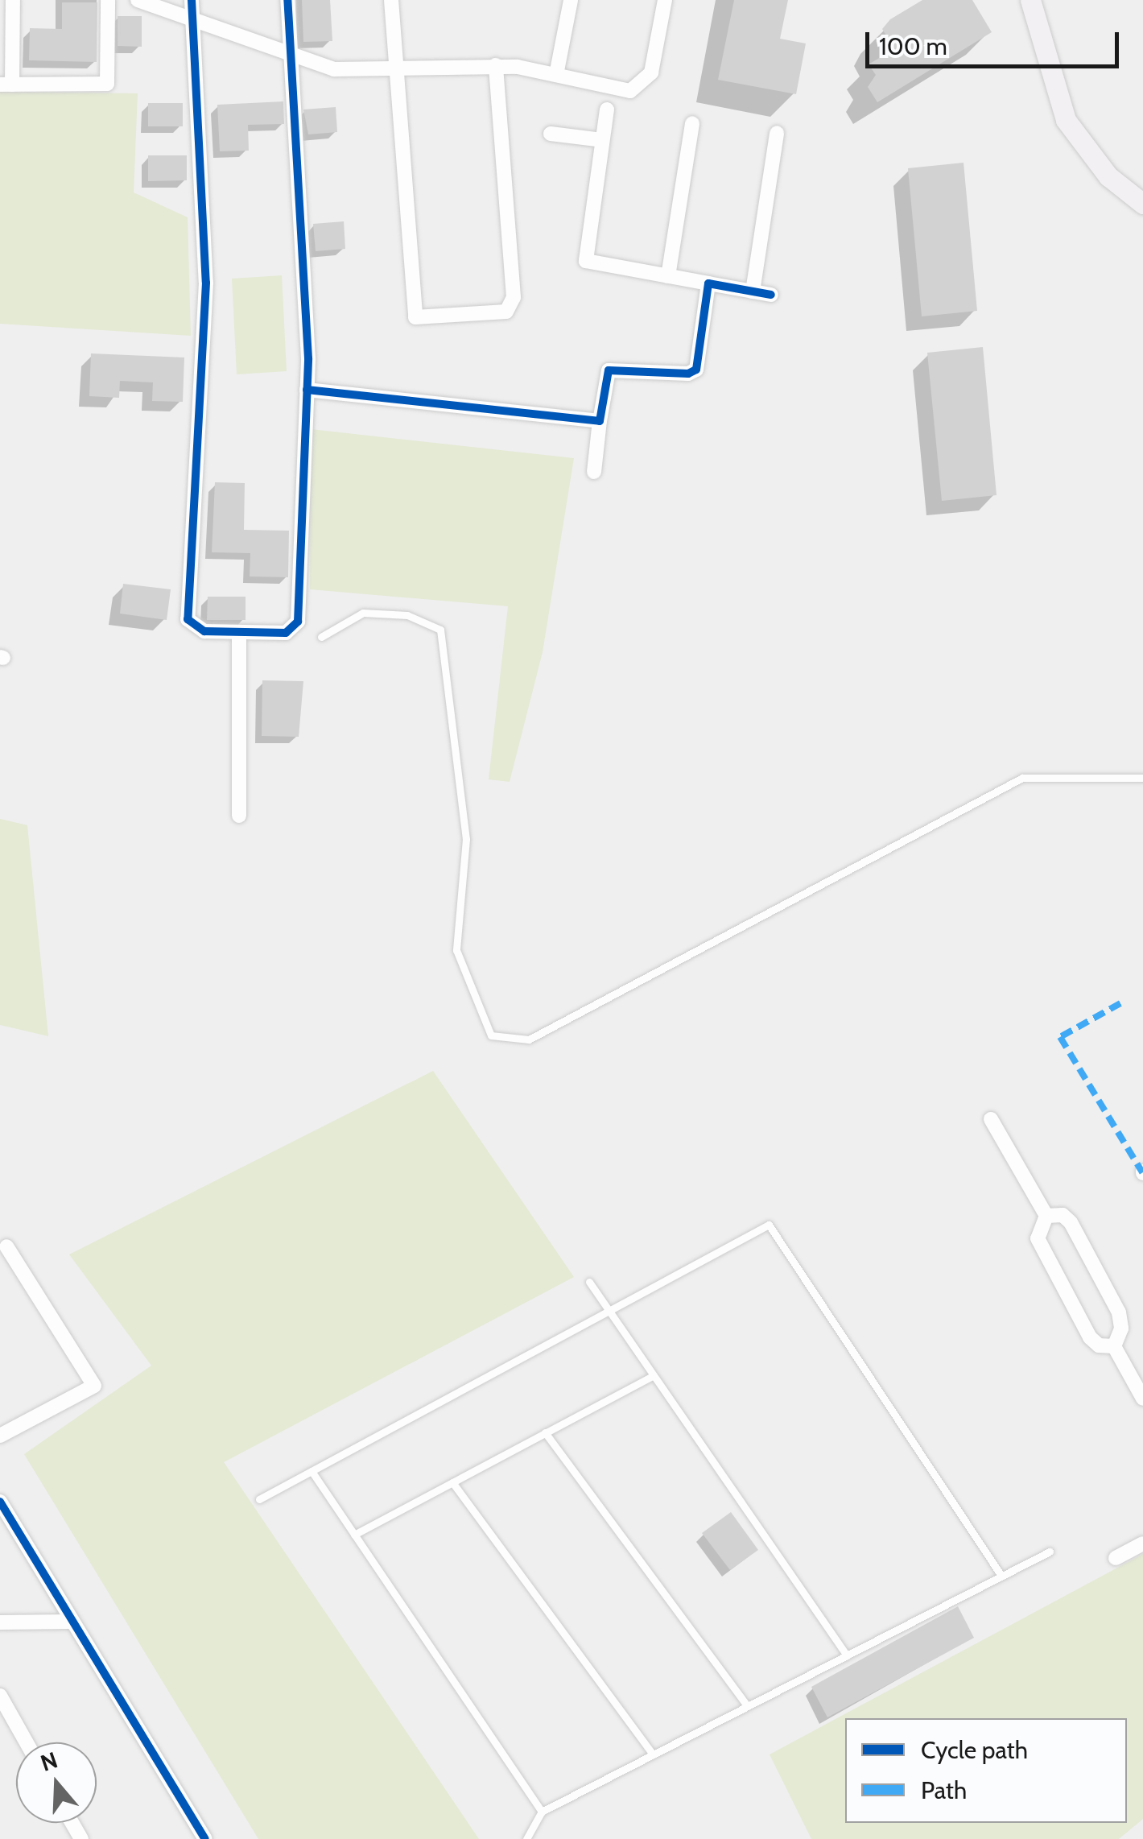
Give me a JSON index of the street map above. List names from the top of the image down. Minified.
{"legend":["Cycle path","Path"],"scale_bar":"100 m","north":"top"}
